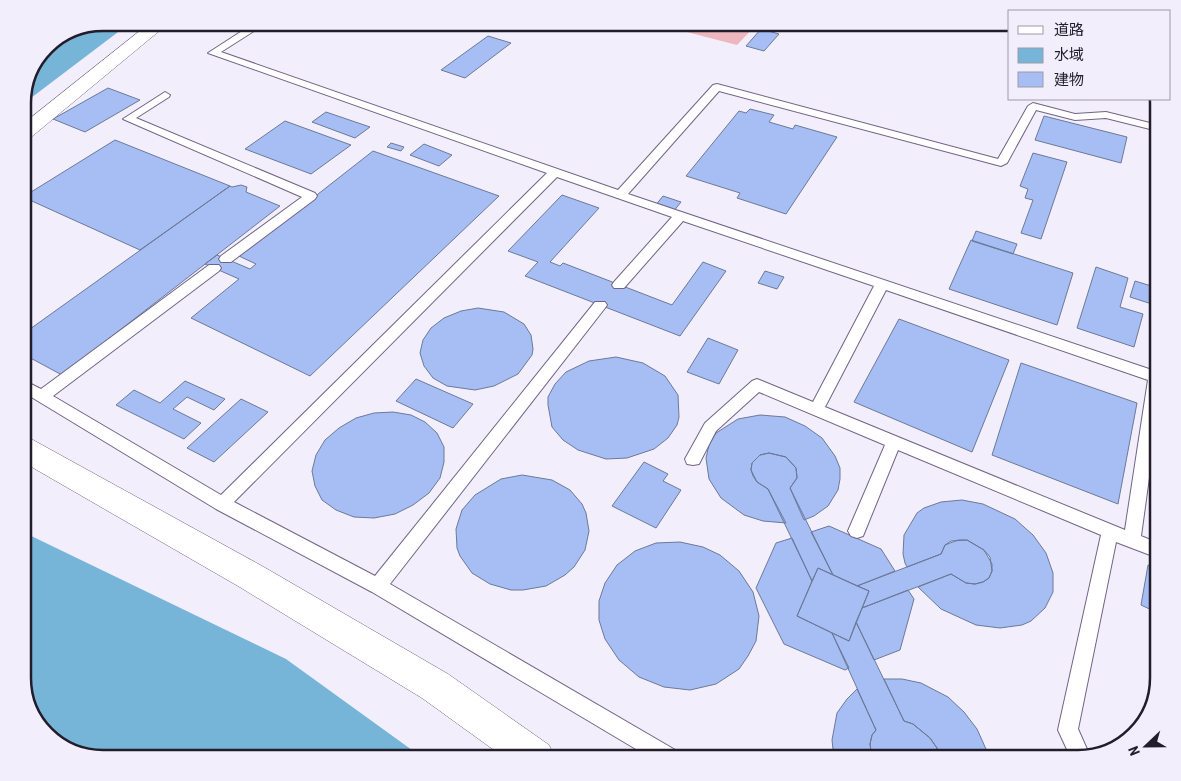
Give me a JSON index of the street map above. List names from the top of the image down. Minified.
{"legend":["道路","水域","建物"],"north":"left"}
